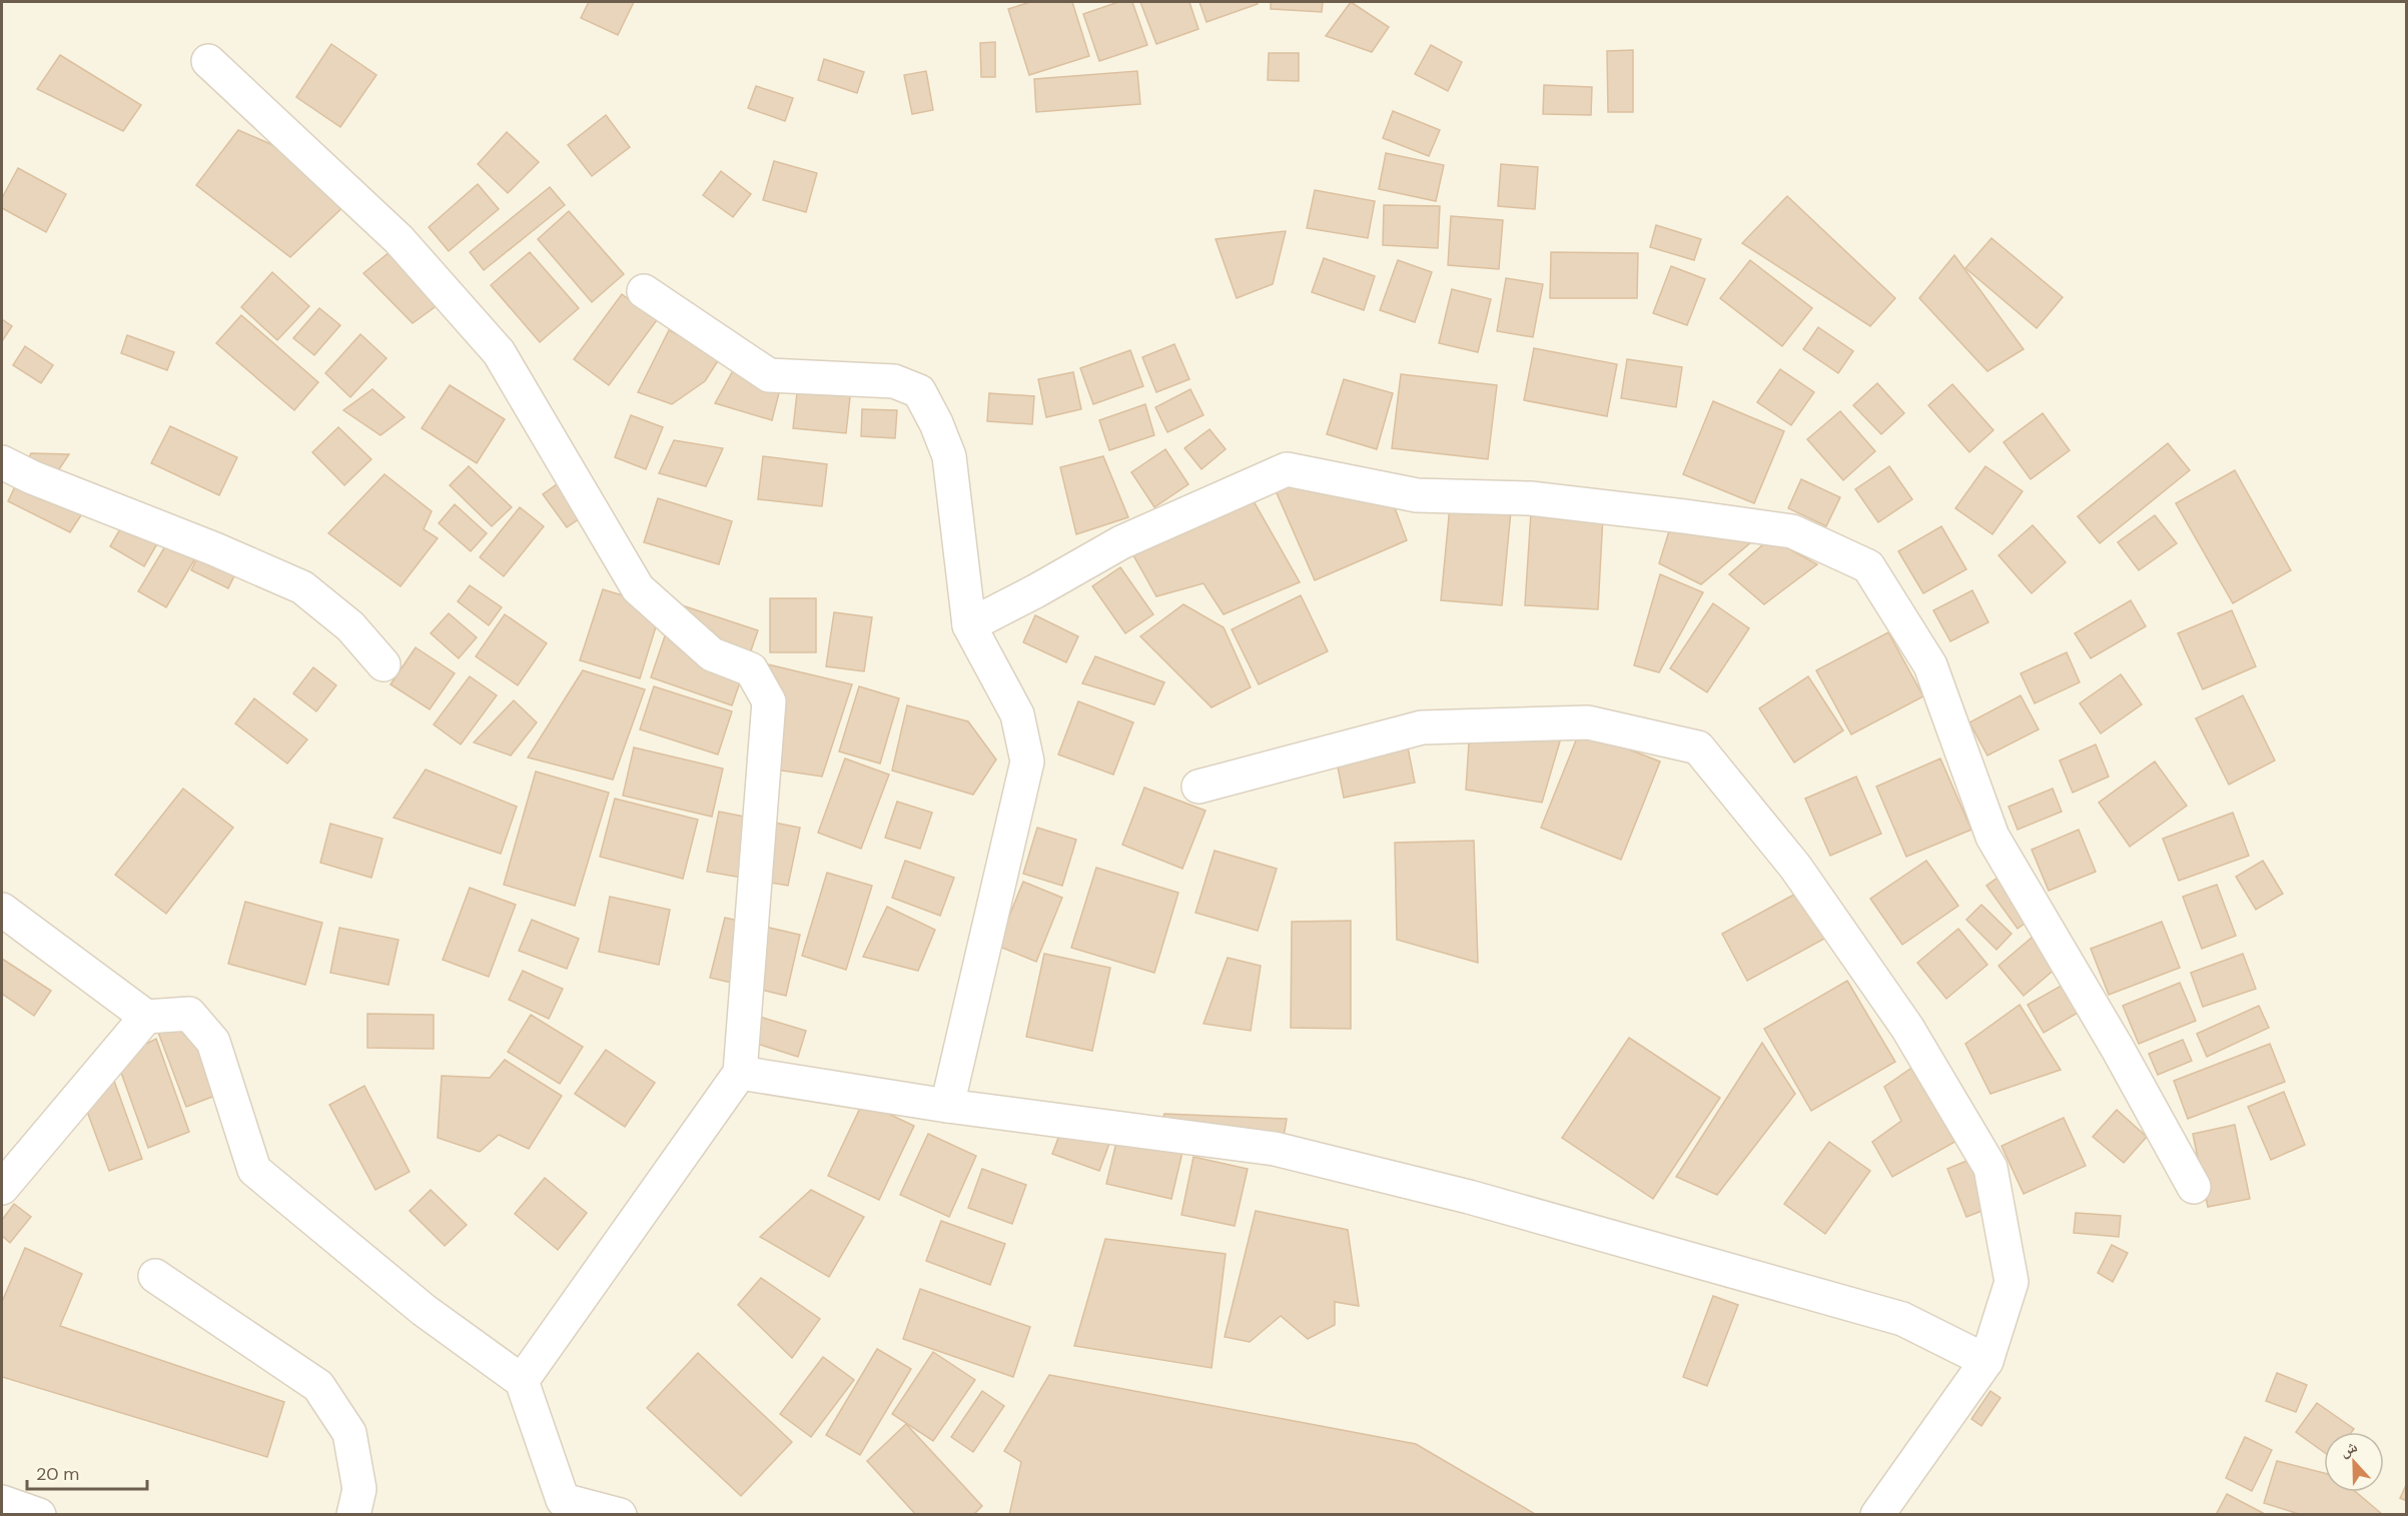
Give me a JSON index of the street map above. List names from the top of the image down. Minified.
{"scale_bar":"20 m","north":"top"}
